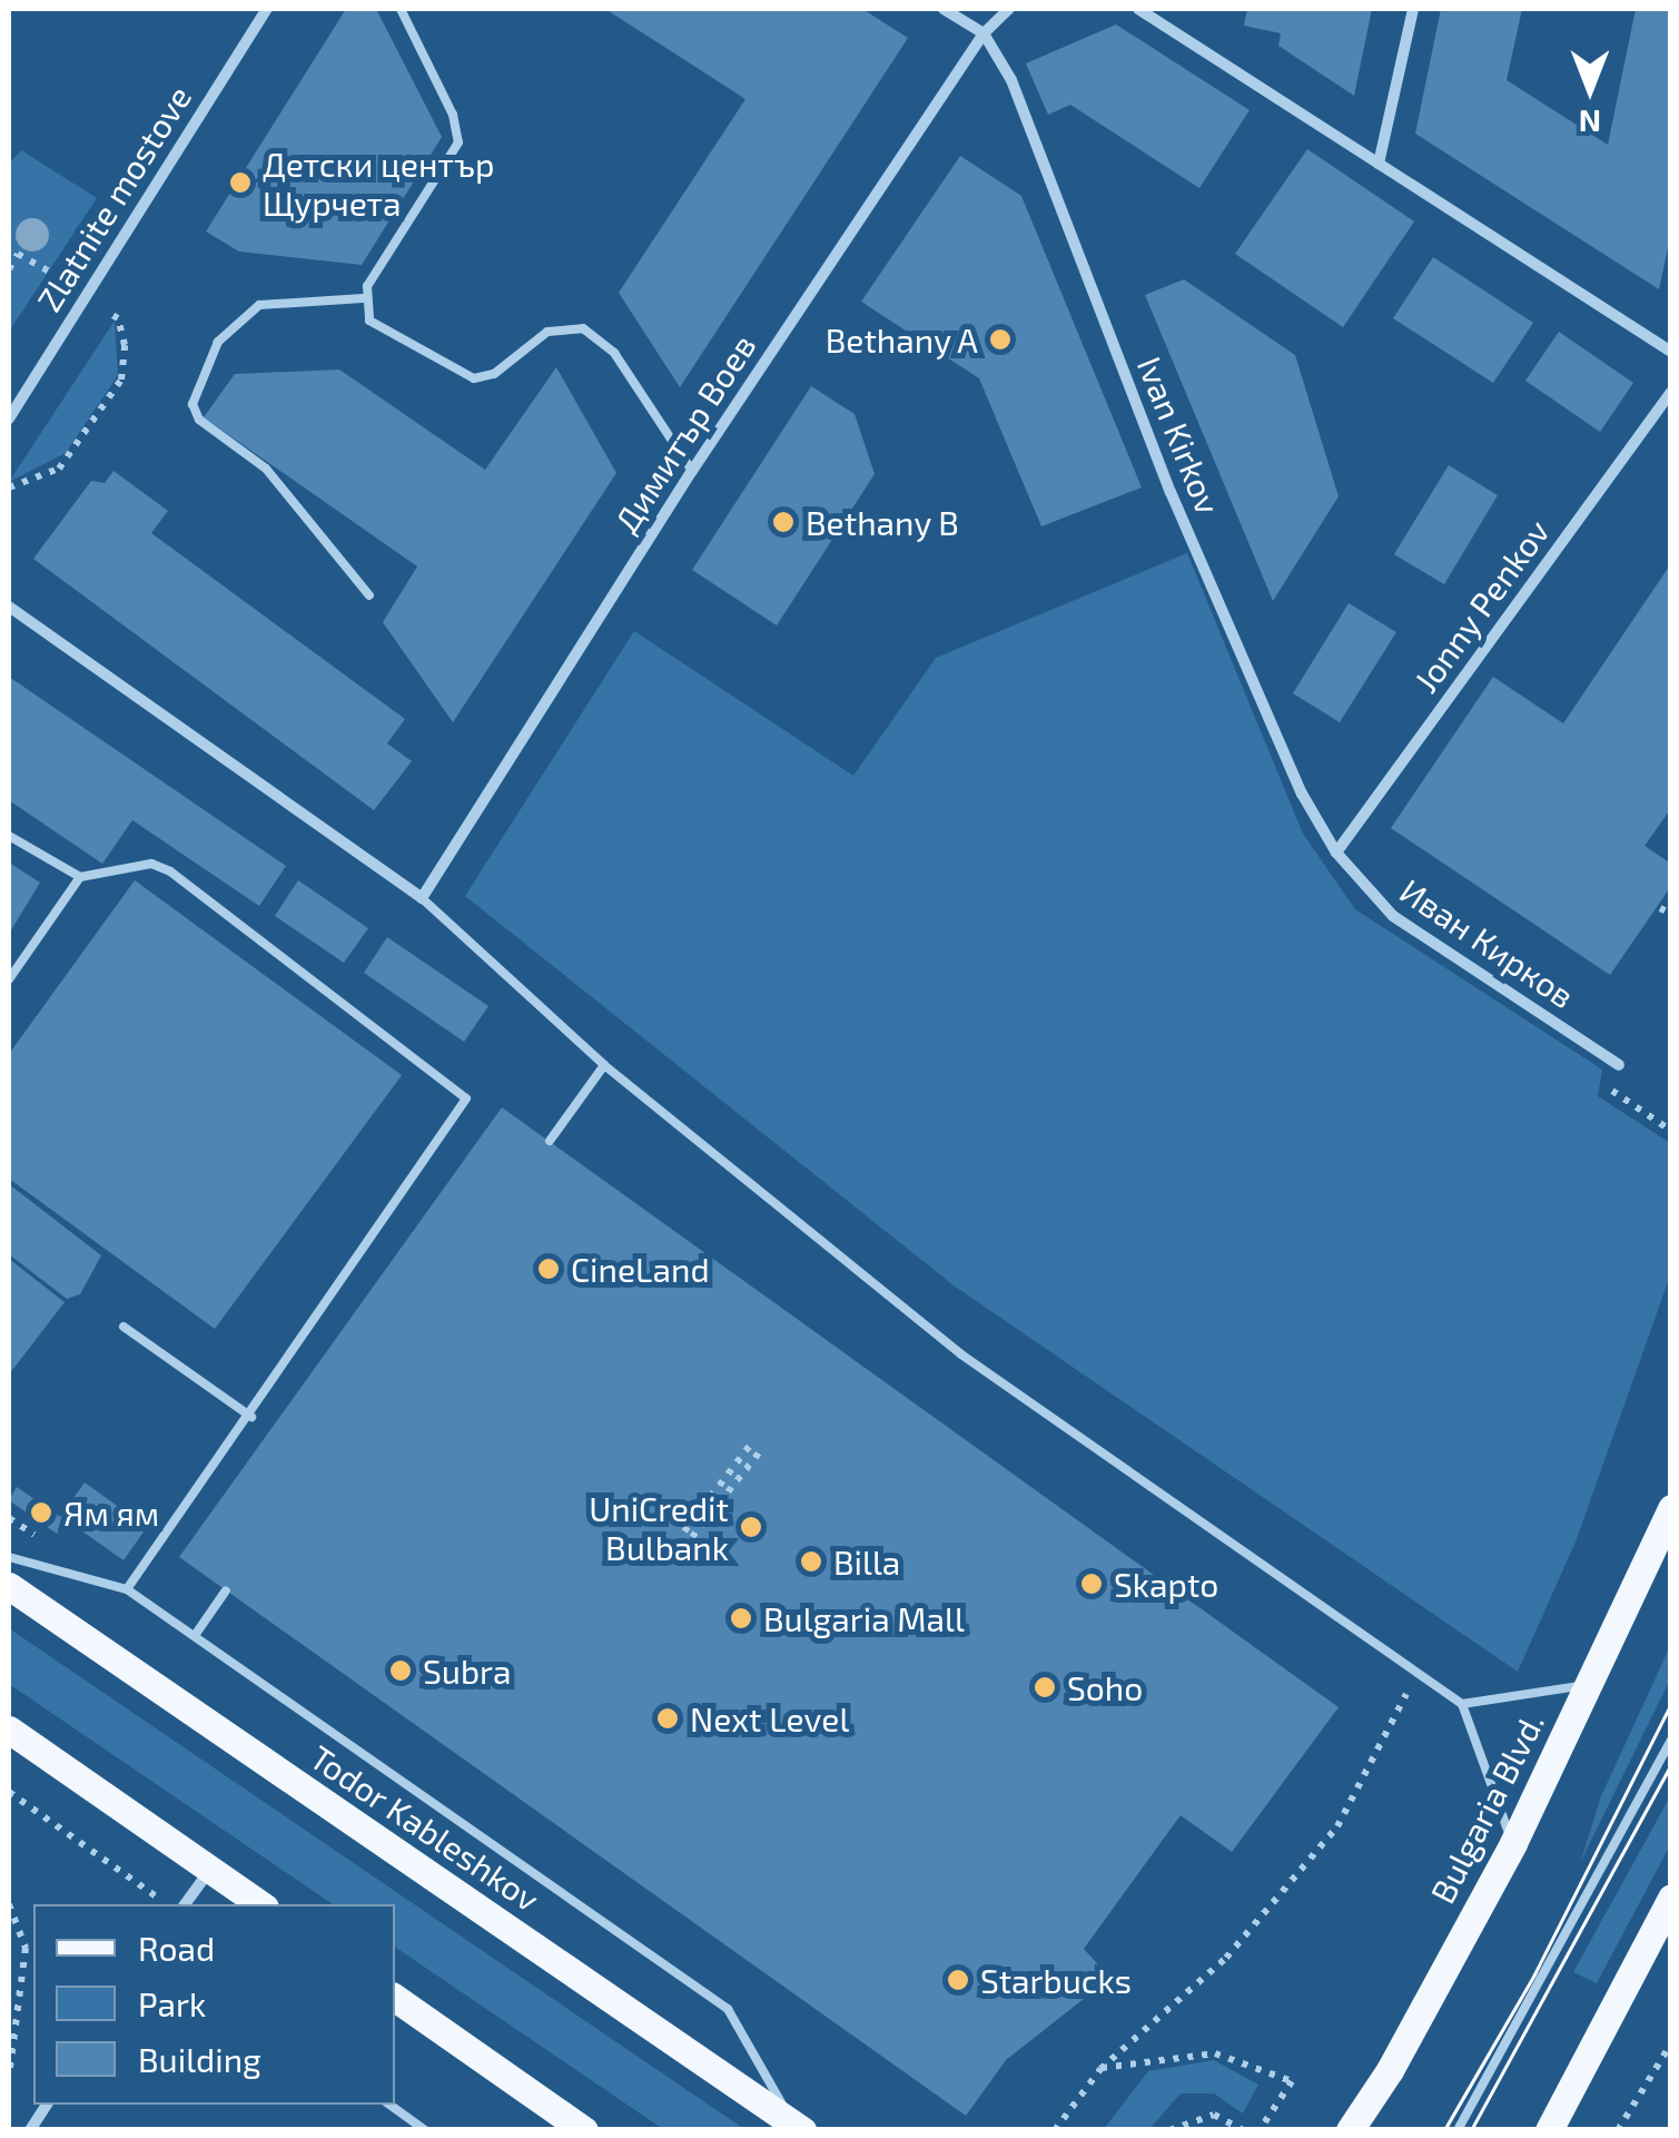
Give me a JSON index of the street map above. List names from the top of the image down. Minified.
{"streets":{"main road":["Bulgaria Blvd.","Todor Kableshkov"],"street":["Zlatnite mostove","Димитър Воев","Ivan Kirkov","Jonny Penkov","Иван Кирков"]},"crossings":[["Димитър Воев","Ivan Kirkov"],["Ivan Kirkov","Jonny Penkov"],["Ivan Kirkov","Иван Кирков"],["Jonny Penkov","Иван Кирков"]],"places":["Детски център Щурчета","Bethany A","Bethany B","CineLand","Ям ям","UniCredit Bulbank","Billa","Skapto","Bulgaria Mall","Subra","Soho","Next Level","Starbucks"],"legend":["Road","Park","Building"],"north":"bottom"}
